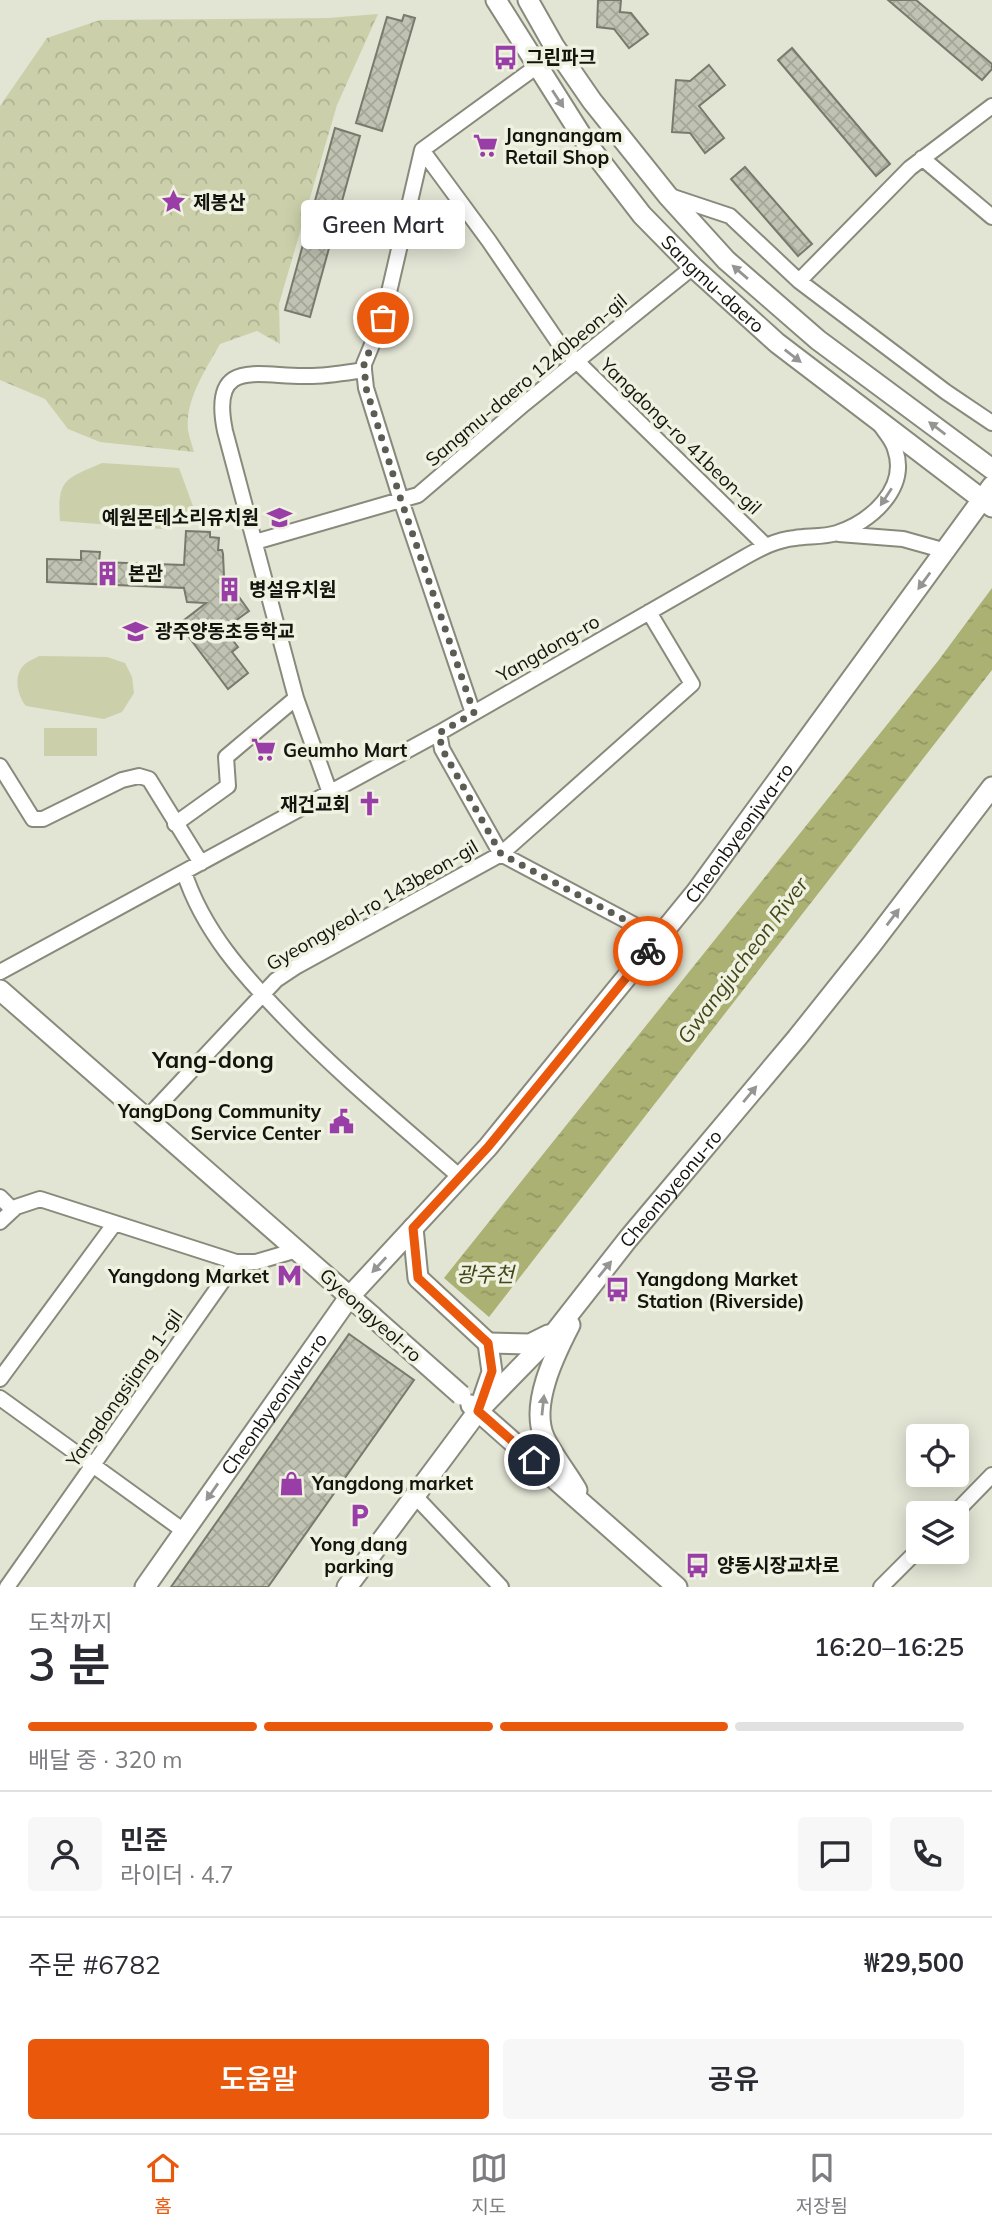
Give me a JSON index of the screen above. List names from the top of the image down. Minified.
{"streets":{"street":["Sangmu-daero","Sangmu-daero 1240beon-gil","Yangdong-ro 41beon-gil","Yangdong-ro","Cheonbyeonjwa-ro","Gyeongyeol-ro 143beon-gil","Cheonbyeonu-ro","Gyeongyeol-ro","Yangdongsijang 1-gil"]},"crossings":[["Sangmu-daero","Sangmu-daero 1240beon-gil"],["Sangmu-daero","Yangdong-ro"],["Sangmu-daero","Cheonbyeonjwa-ro"],["Sangmu-daero 1240beon-gil","Yangdong-ro 41beon-gil"],["Yangdong-ro 41beon-gil","Yangdong-ro"],["Yangdong-ro","Gyeongyeol-ro 143beon-gil"],["Cheonbyeonjwa-ro","Gyeongyeol-ro"],["Gyeongyeol-ro 143beon-gil","Gyeongyeol-ro"],["Cheonbyeonu-ro","Gyeongyeol-ro"]],"one_way":["Cheonbyeonjwa-ro","Cheonbyeonu-ro"],"districts":["Yang-dong"],"water":["Gwangjucheon River","광주천"],"places":{"bus stop":["그린파크","Yangdong Market Station (Riverside)","양동시장교차로"],"supermarket":["Jangnangam Retail Shop","Geumho Mart"],"place":["제봉산"],"other":["Green Mart"],"school or university":["예원몬테소리유치원","광주양동초등학교"],"building":["본관","병설유치원"],"church":["재건교회"],"public building":["YangDong Community Service Center"],"metro station":["Yangdong Market"],"shop":["Yangdong market"],"parking":["Yong dang parking"]},"page":{"bubble":"Green Mart","heading":["3 분","도착까지","16:20–16:25"],"panel":["민준","라이더 · 4.7","주문 #6782","₩29,500"],"bar":"배달 중 · 320 m","buttons":["도움말","공유"],"tabs":["홈","지도","저장됨"]}}
